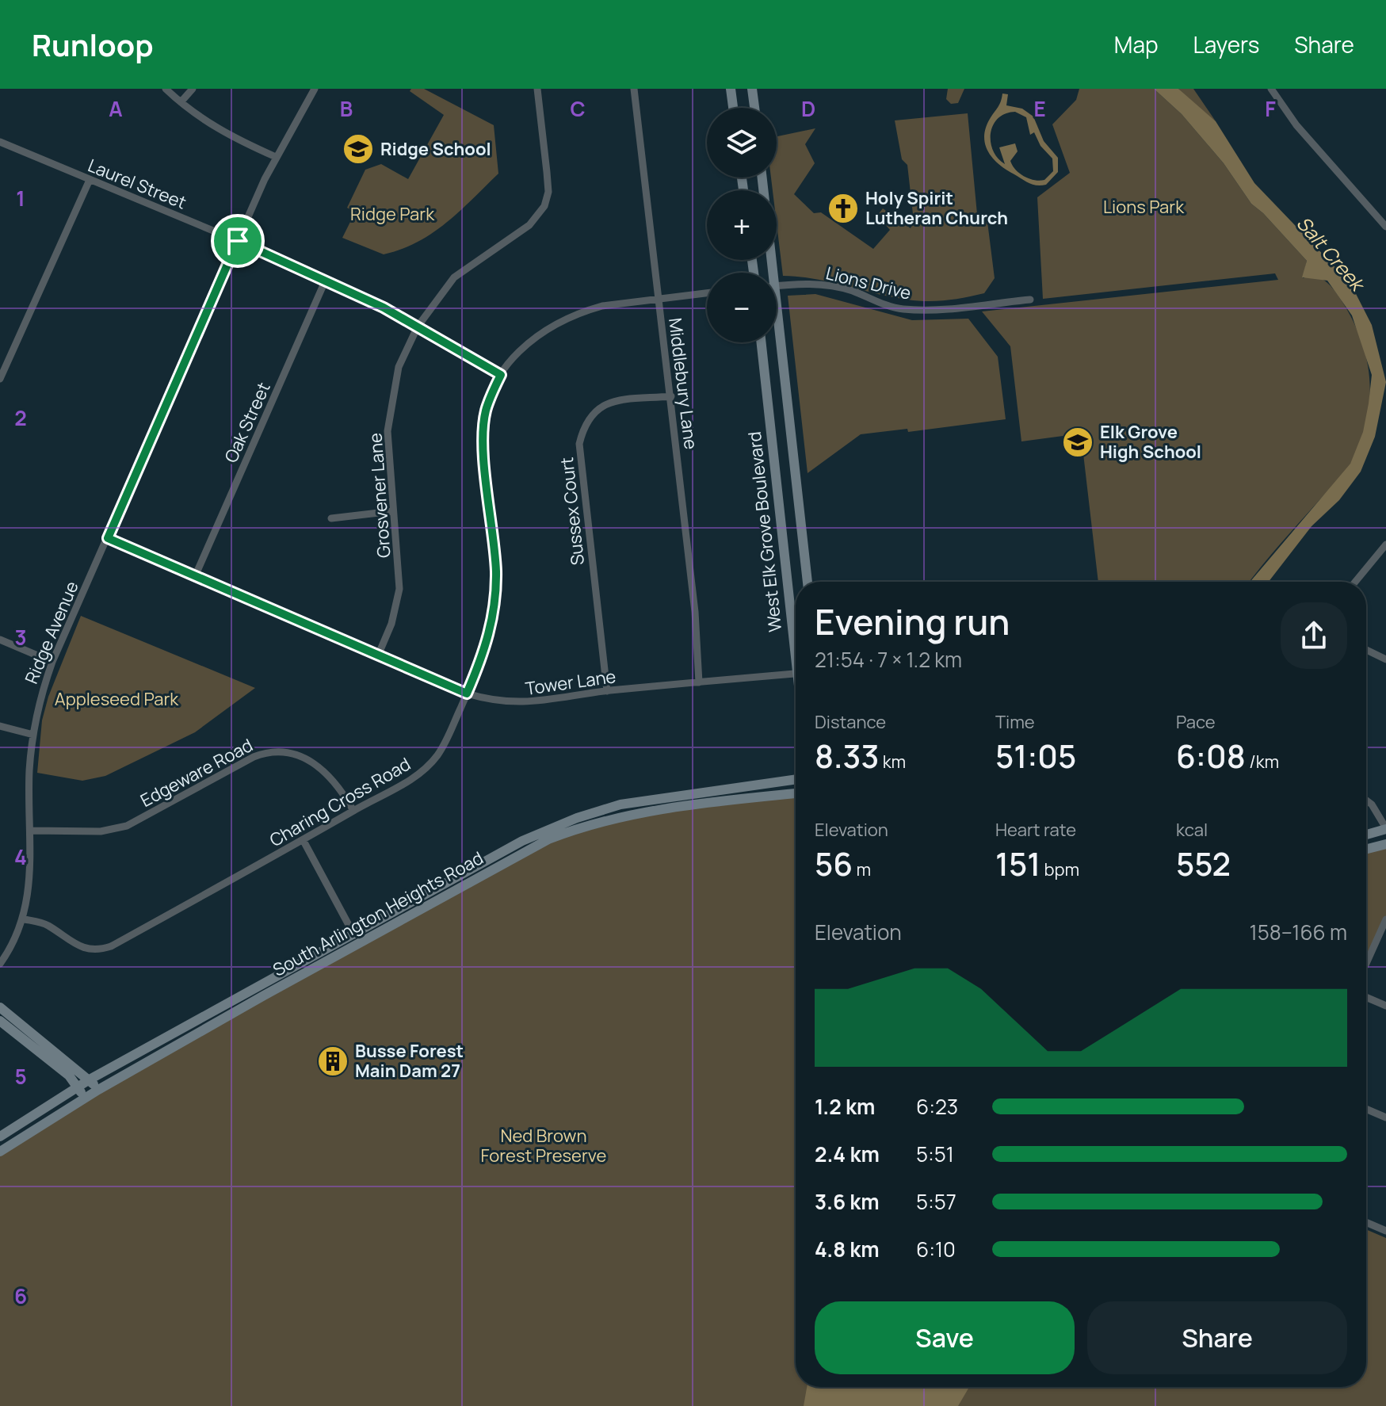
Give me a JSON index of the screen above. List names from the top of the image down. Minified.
{"streets":{"main road":["West Elk Grove Boulevard","South Arlington Heights Road"],"street":["Laurel Street","Lions Drive","Middlebury Lane","Oak Street","Grosvener Lane","Sussex Court","Ridge Avenue","Tower Lane","Edgeware Road","Charing Cross Road"]},"crossings":[["Laurel Street","Oak Street"],["Laurel Street","Grosvener Lane"],["Laurel Street","Ridge Avenue"],["Laurel Street","Charing Cross Road"],["Middlebury Lane","Sussex Court"],["Middlebury Lane","Tower Lane"],["Middlebury Lane","Charing Cross Road"],["Oak Street","Tower Lane"],["Grosvener Lane","Tower Lane"],["Sussex Court","Tower Lane"],["Ridge Avenue","Tower Lane"],["Ridge Avenue","Edgeware Road"],["Ridge Avenue","Charing Cross Road"],["Tower Lane","Charing Cross Road"],["Edgeware Road","Charing Cross Road"]],"water":["Salt Creek"],"parks":["Lions Park","Ridge Park","Appleseed Park","Ned Brown Forest Preserve"],"places":{"school or university":["Ridge School","Elk Grove High School"],"church":["Holy Spirit Lutheran Church"],"building":["Busse Forest Main Dam 27"]},"page":{"header":"Runloop","nav":["Map","Layers","Share"],"map_buttons":["+","−"],"heading":["Evening run","21:54 · 7 × 1.2 km"],"stats":[["Distance","8.33 km"],["Time","51:05"],["Pace","6:08 /km"],["Elevation","56 m"],["Heart rate","151 bpm"],["kcal","552"]],"chart":["Elevation","158–166 m"],"list":[{"name":"1.2 km","note":"6:23"},{"name":"2.4 km","note":"5:51"},{"name":"3.6 km","note":"5:57"},{"name":"4.8 km","note":"6:10"}],"buttons":["Save","Share"]},"grid":{"columns":["A","B","C","D","E","F"],"rows":["1","2","3","4","5","6"]}}
